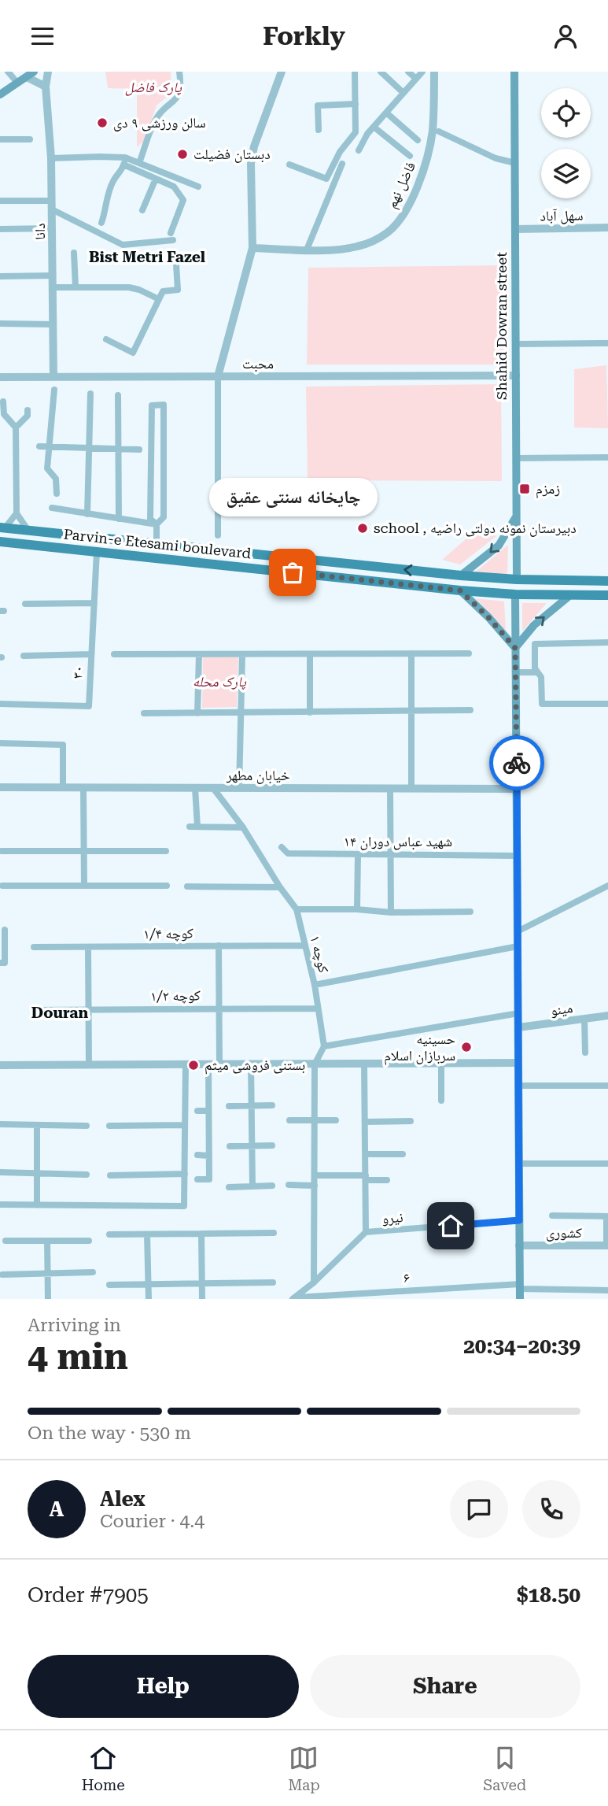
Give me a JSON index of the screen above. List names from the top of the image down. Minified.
{"streets":{"main road":["Shahid Dowran street","Parvin-e Etesami boulevard"],"street":["فاضل نهم","سهل آباد","دانا","محبت","۳۰","خیابان مطهر","شهید عباس دوران ۱۴","کوچه ۱/۴","کوچه ۱","کوچه ۱/۲","مینو","نیرو","کشوری","۶"]},"crossings":[["سهل آباد","Shahid Dowran street"],["دانا","محبت"],["Shahid Dowran street","محبت"],["Shahid Dowran street","Parvin-e Etesami boulevard"],["Parvin-e Etesami boulevard","۳۰"],["خیابان مطهر","کوچه ۱"],["کوچه ۱/۴","کوچه ۱"],["کوچه ۱","کوچه ۱/۲"],["نیرو","۶"]],"districts":["Bist Metri Fazel","Douran"],"parks":["پارک فاضل","پارک محله"],"places":{"other":["سالن ورزشی ۹ دی","دبستان فضیلت","school , دبیرستان نمونه دولتی راضیه","چایخانه سنتی عقیق","حسینیه سربازان اسلام","بستنی فروشی میثم"],"transit":["زمزم"]},"page":{"header":"Forkly","bubble":"چایخانه سنتی عقیق","heading":["4 min","Arriving in","20:34–20:39"],"panel":["Alex","Courier · 4.4","Order #7905","$18.50"],"bar":"On the way · 530 m","round":"A","buttons":["Help","Share"],"tabs":["Home","Map","Saved"]}}
